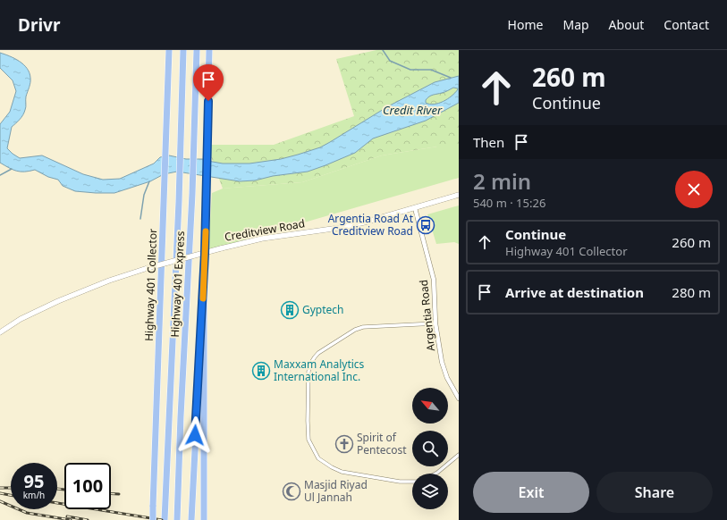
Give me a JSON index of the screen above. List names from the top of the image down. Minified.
{"streets":{"highway":["Highway 401 Express","Highway 401 Collector"],"main road":["Creditview Road"],"street":["Argentia Road"]},"crossings":[["Creditview Road","Argentia Road"]],"water":["Credit River"],"places":{"bus stop":["Argentia Road At Creditview Road"],"building":["Gyptech","Maxxam Analytics International Inc."],"church":["Spirit of Pentecost"],"mosque":["Masjid Riyad Ul Jannah"]},"north":"top left","page":{"header":"Drivr","nav":["Home","Map","About","Contact"],"turn":["260 m","Continue"],"then":"Then","heading":["2 min","540 m · 15:26"],"list":[{"name":"Continue","note":"Highway 401 Collector","value":"260 m"},{"name":"Arrive at destination","value":"280 m"}],"speed":"95 km/h","limit":"100","buttons":["Exit","Share"]}}
